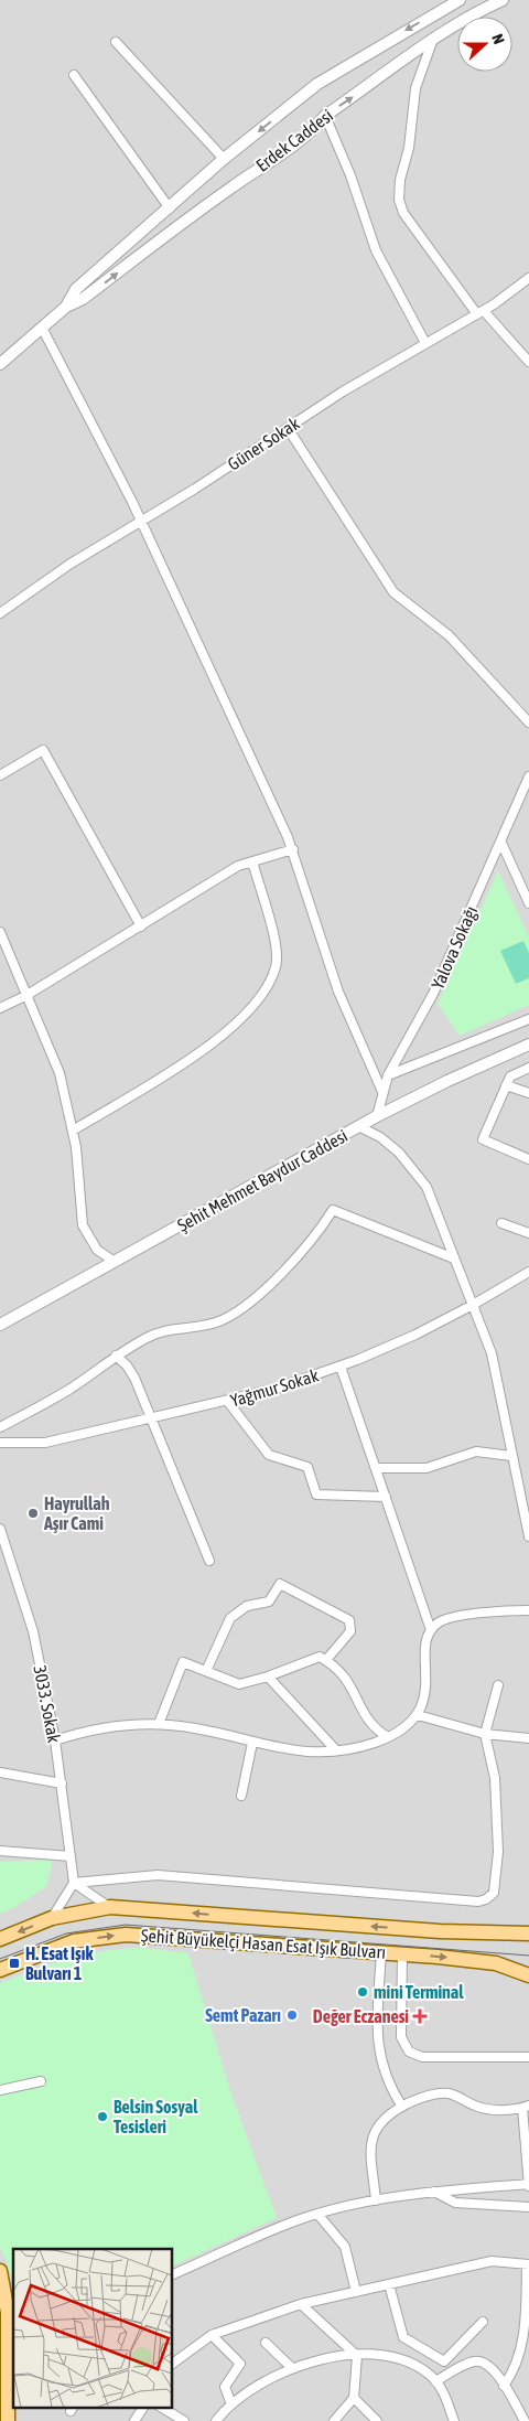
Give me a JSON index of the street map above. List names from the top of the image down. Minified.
{"streets":{"main road":["Şehit Büyükelçi Hasan Esat Işık Bulvarı"],"street":["Erdek Caddesi","Güner Sokak","Yalova Sokağı","Şehit Mehmet Baydur Caddesi","Yağmur Sokak","3033. Sokak"]},"crossings":[["Yalova Sokağı","Şehit Mehmet Baydur Caddesi"]],"places":{"other":["Hayrullah Aşır Cami","mini Terminal","Semt Pazarı","Belsin Sosyal Tesisleri"],"transit":["H. Esat Işık Bulvarı 1"],"health":["Değer Eczanesi"]},"north":"right"}
